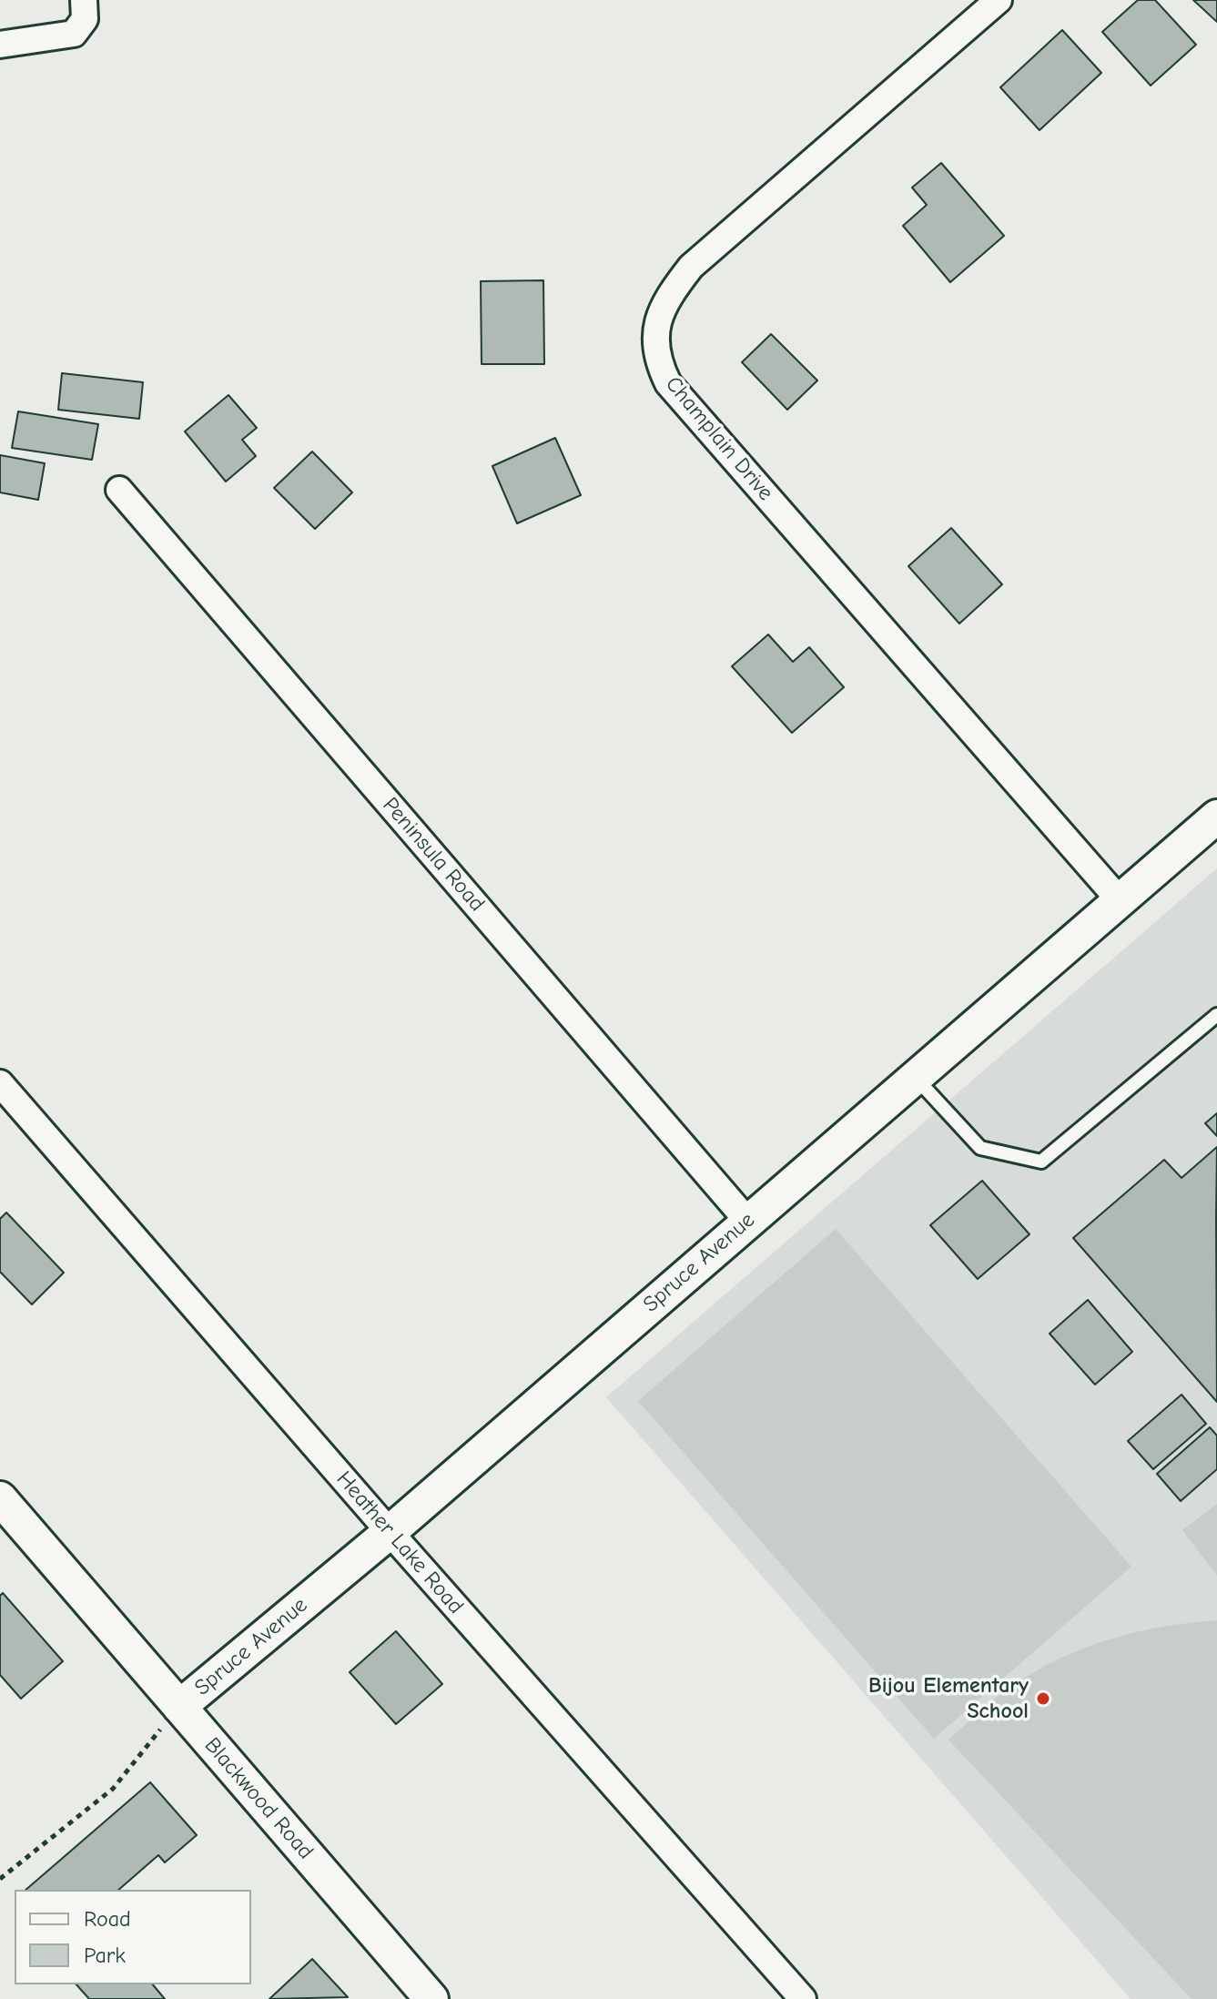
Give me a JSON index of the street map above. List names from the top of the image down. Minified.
{"streets":{"street":["Champlain Drive","Peninsula Road","Spruce Avenue","Heather Lake Road","Blackwood Road"]},"crossings":[["Champlain Drive","Spruce Avenue"],["Peninsula Road","Spruce Avenue"],["Spruce Avenue","Heather Lake Road"],["Spruce Avenue","Blackwood Road"]],"places":["Bijou Elementary School"],"legend":["Road","Park"]}
